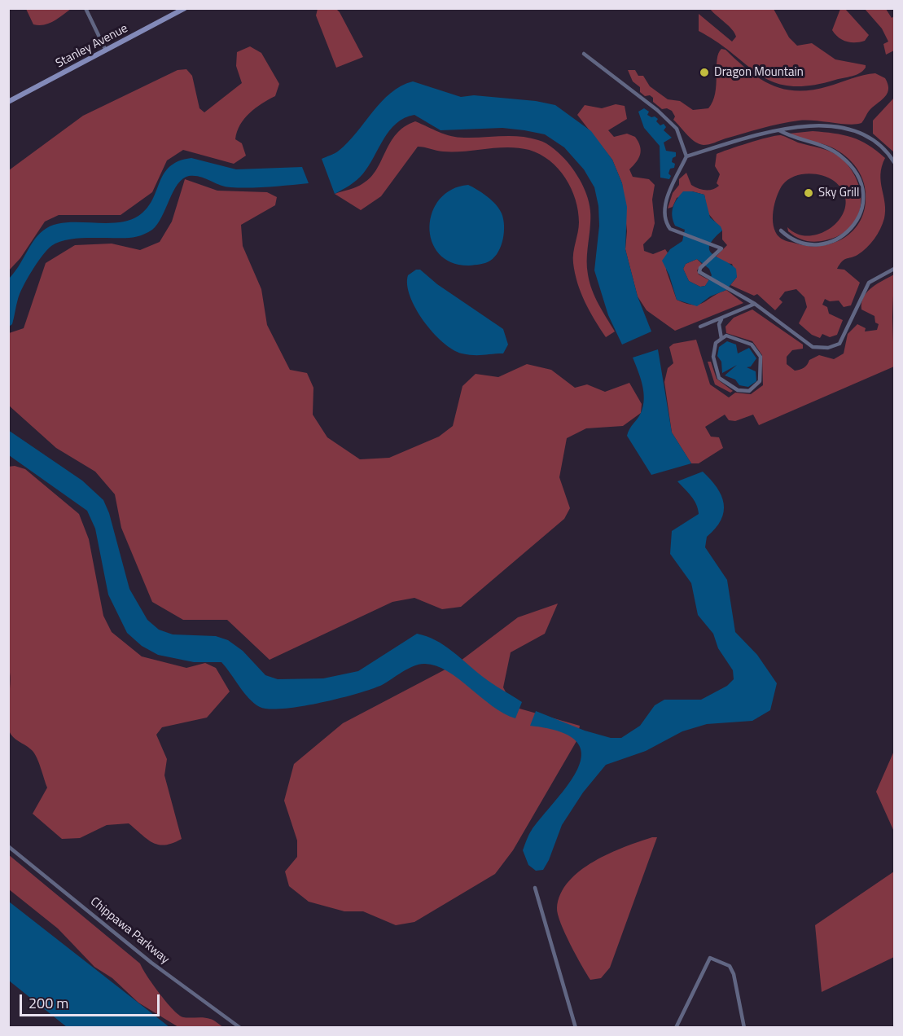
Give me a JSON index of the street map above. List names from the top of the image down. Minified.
{"streets":{"main road":["Stanley Avenue"],"street":["Chippawa Parkway"]},"places":["Dragon Mountain","Sky Grill"],"scale_bar":"200 m"}
